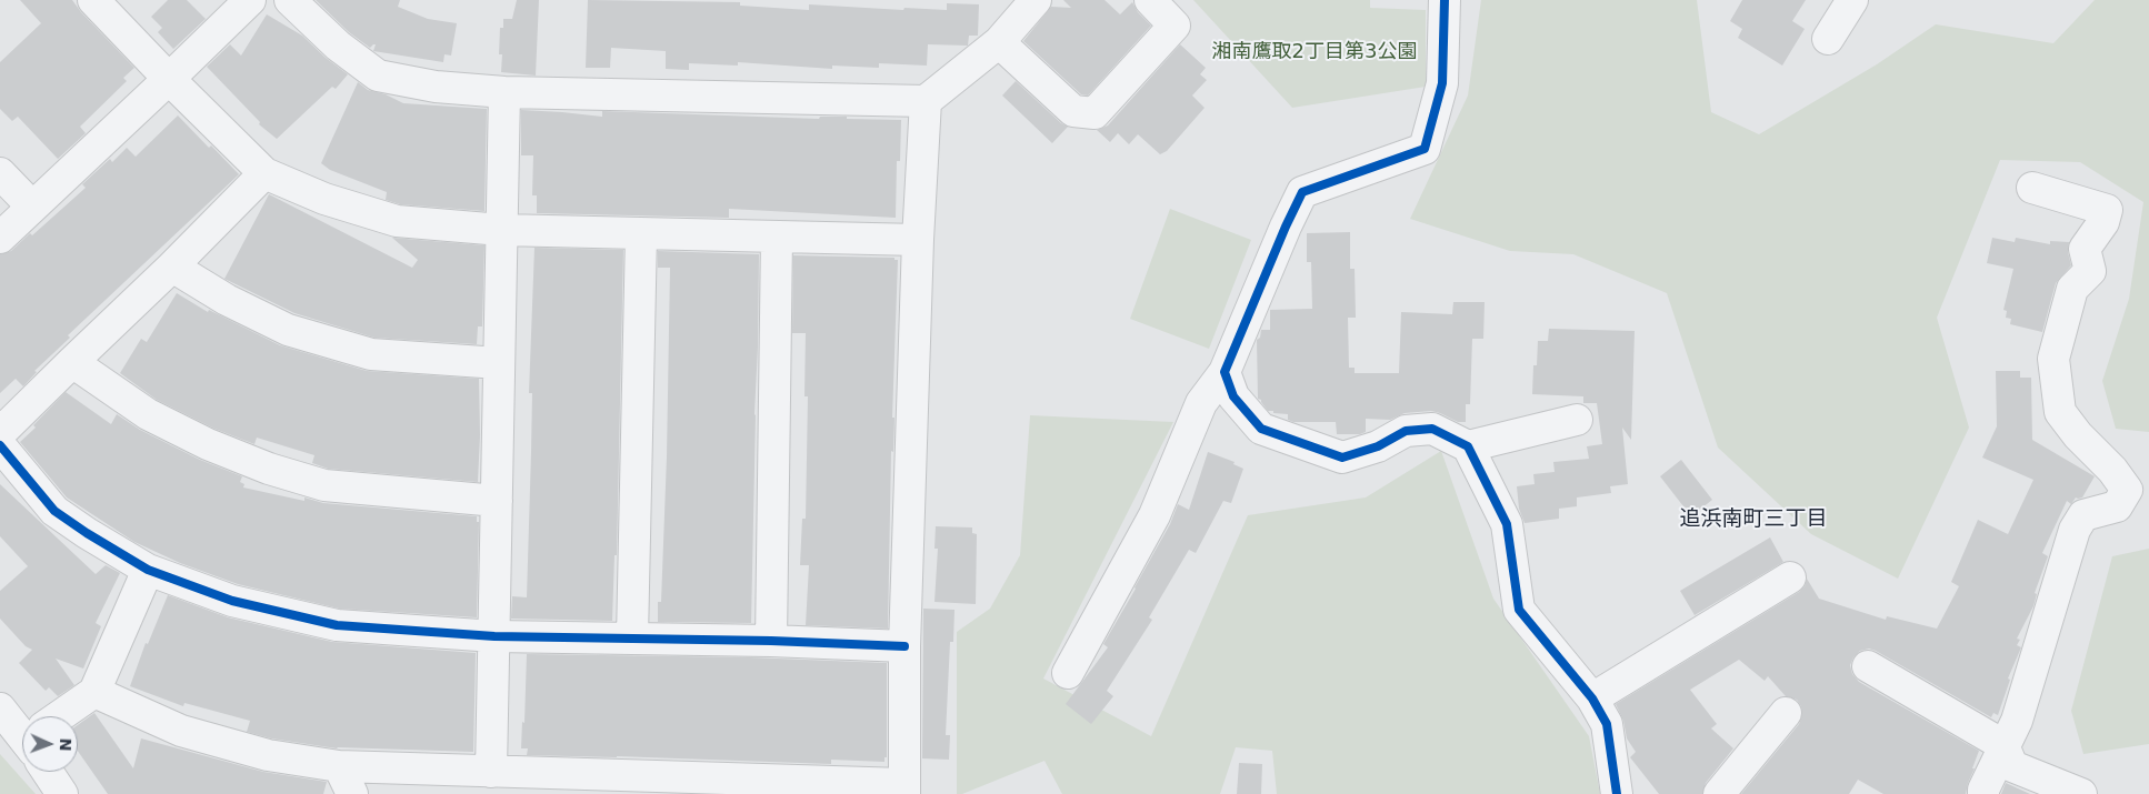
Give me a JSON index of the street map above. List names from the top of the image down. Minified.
{"districts":["追浜南町三丁目"],"parks":["湘南鷹取2丁目第3公園"],"north":"right"}
